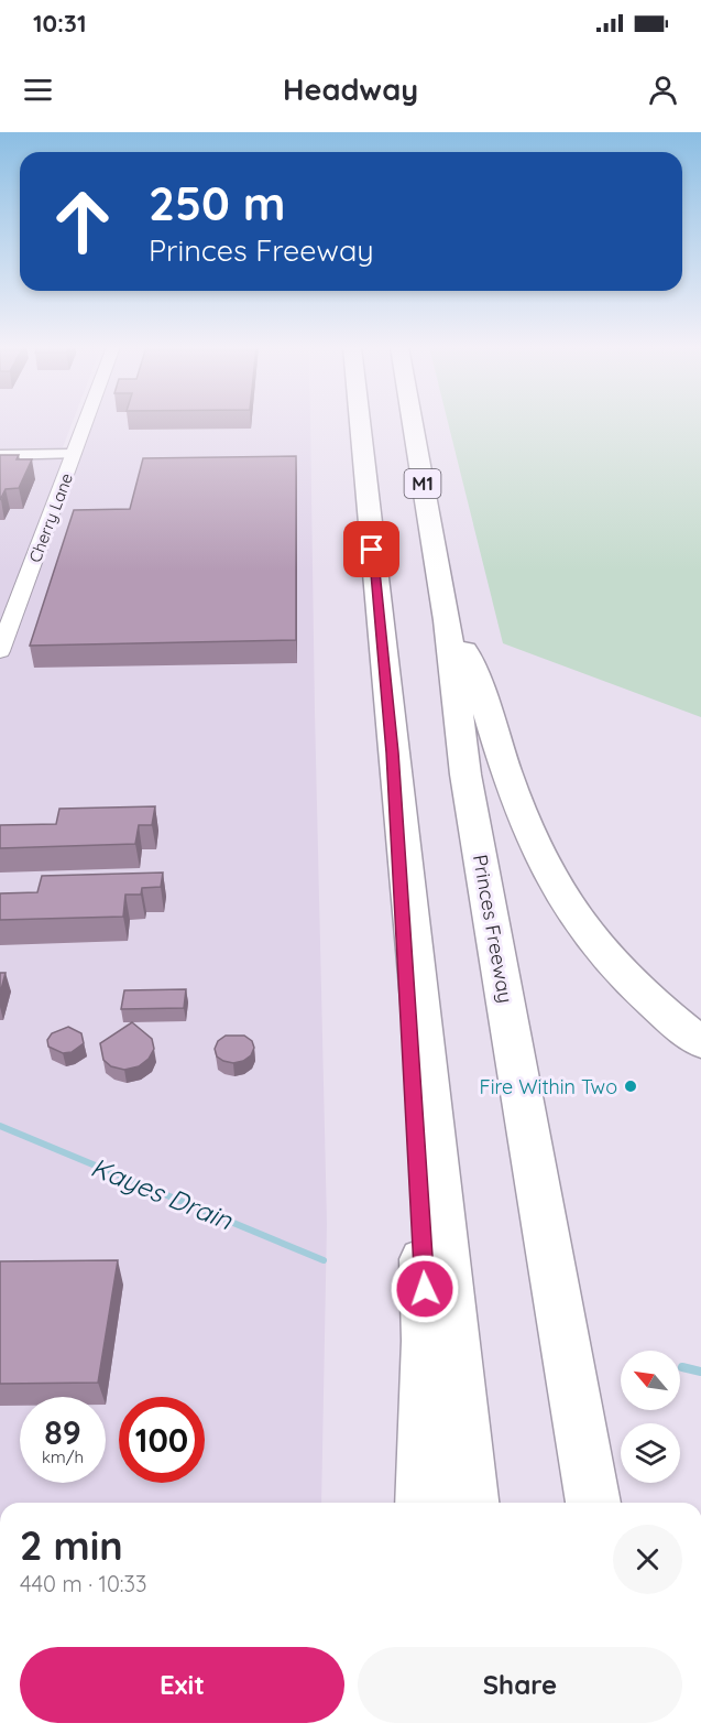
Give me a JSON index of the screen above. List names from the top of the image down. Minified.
{"streets":{"highway":["M1","Princes Freeway"],"street":["Cherry Lane"]},"water":["Kayes Drain"],"places":["Fire Within Two"],"north":"top left","page":{"status":"10:31","header":"Headway","turn":["250 m","Princes Freeway"],"speed":"89 km/h","limit":"100","heading":["2 min","440 m · 10:33"],"buttons":["Exit","Share"]}}
